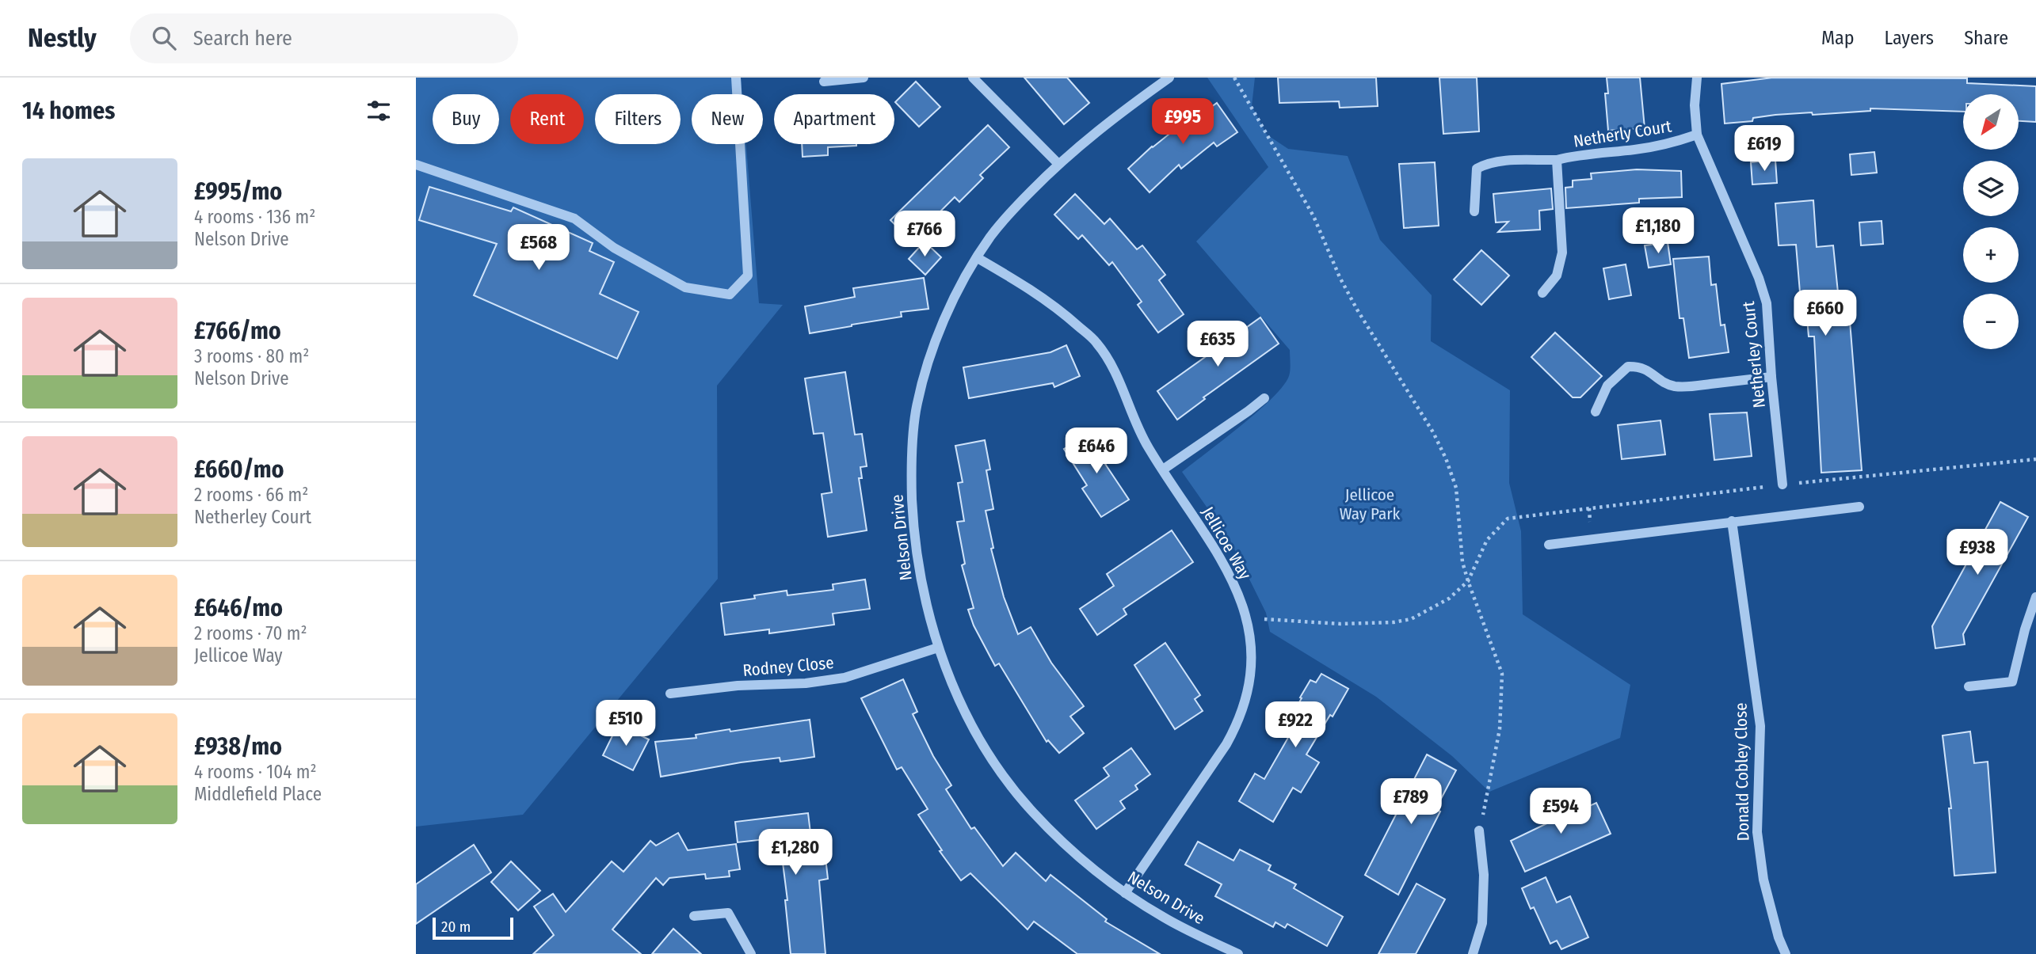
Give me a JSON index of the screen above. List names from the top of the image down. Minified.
{"streets":{"street":["Netherly Court","Netherley Court","Nelson Drive","Jellicoe Way","Rodney Close","Donald Cobley Close"]},"crossings":[["Netherly Court","Netherley Court"],["Nelson Drive","Jellicoe Way"],["Nelson Drive","Rodney Close"]],"parks":["Jellicoe Way Park"],"scale_bar":"20 m","north":"bottom left","page":{"header":"Nestly","search":"Search here","nav":["Map","Layers","Share"],"heading":"14 homes","map_buttons":["+","−"],"chip":["Buy","Rent","Filters","New","Apartment"],"price":["£995","£619","£1,180","£766","£568","£660","£635","£646","£938","£510","£922","£789","£594","£1,280"],"list":[{"name":"£995/mo","note":"4 rooms · 136 m² · Nelson Drive"},{"name":"£766/mo","note":"3 rooms · 80 m² · Nelson Drive"},{"name":"£660/mo","note":"2 rooms · 66 m² · Netherley Court"},{"name":"£646/mo","note":"2 rooms · 70 m² · Jellicoe Way"},{"name":"£938/mo","note":"4 rooms · 104 m² · Middlefield Place"}],"scale":"20 m"}}
